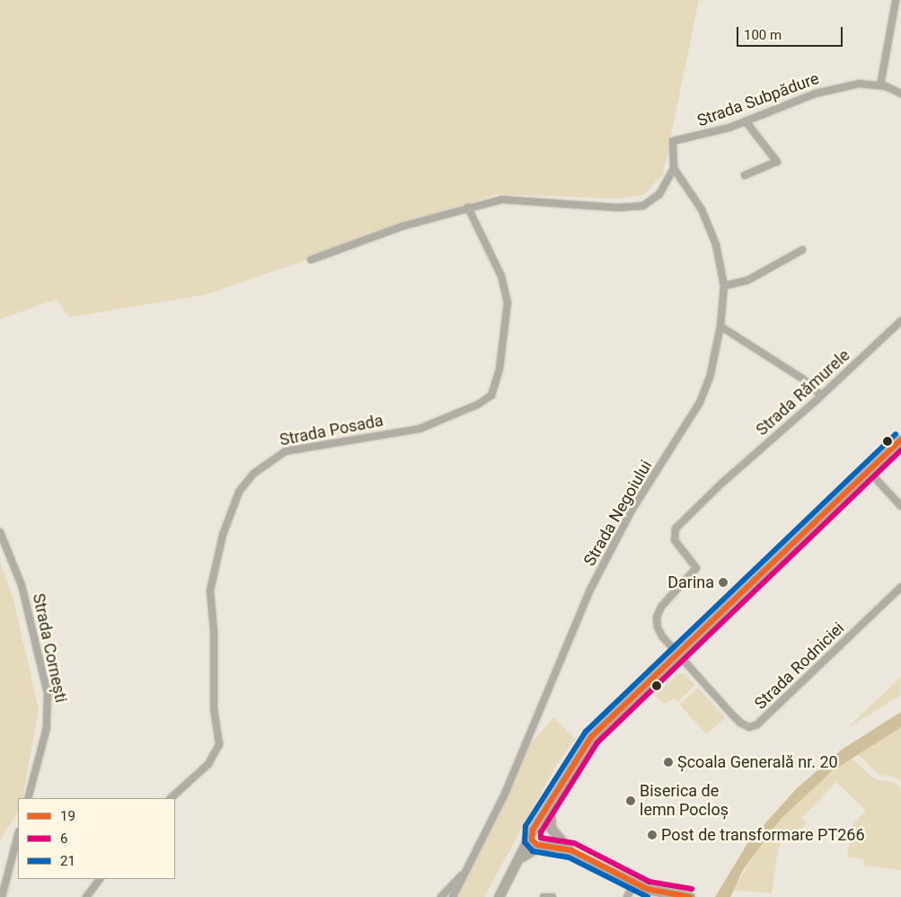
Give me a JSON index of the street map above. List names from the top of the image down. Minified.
{"streets":{"street":["Strada Subpădure","Strada Rămurele","Strada Posada","Strada Negoiului","Strada Cornești","Strada Rodniciei"]},"crossings":[["Strada Subpădure","Strada Negoiului"],["Strada Rămurele","Strada Rodniciei"]],"places":["Darina","Școala Generală nr. 20","Biserica de lemn Pocloș","Post de transformare PT266"],"lines":["transit line 21","transit line 19","transit line 6"],"legend":["19","6","21"],"scale_bar":"100 m"}
